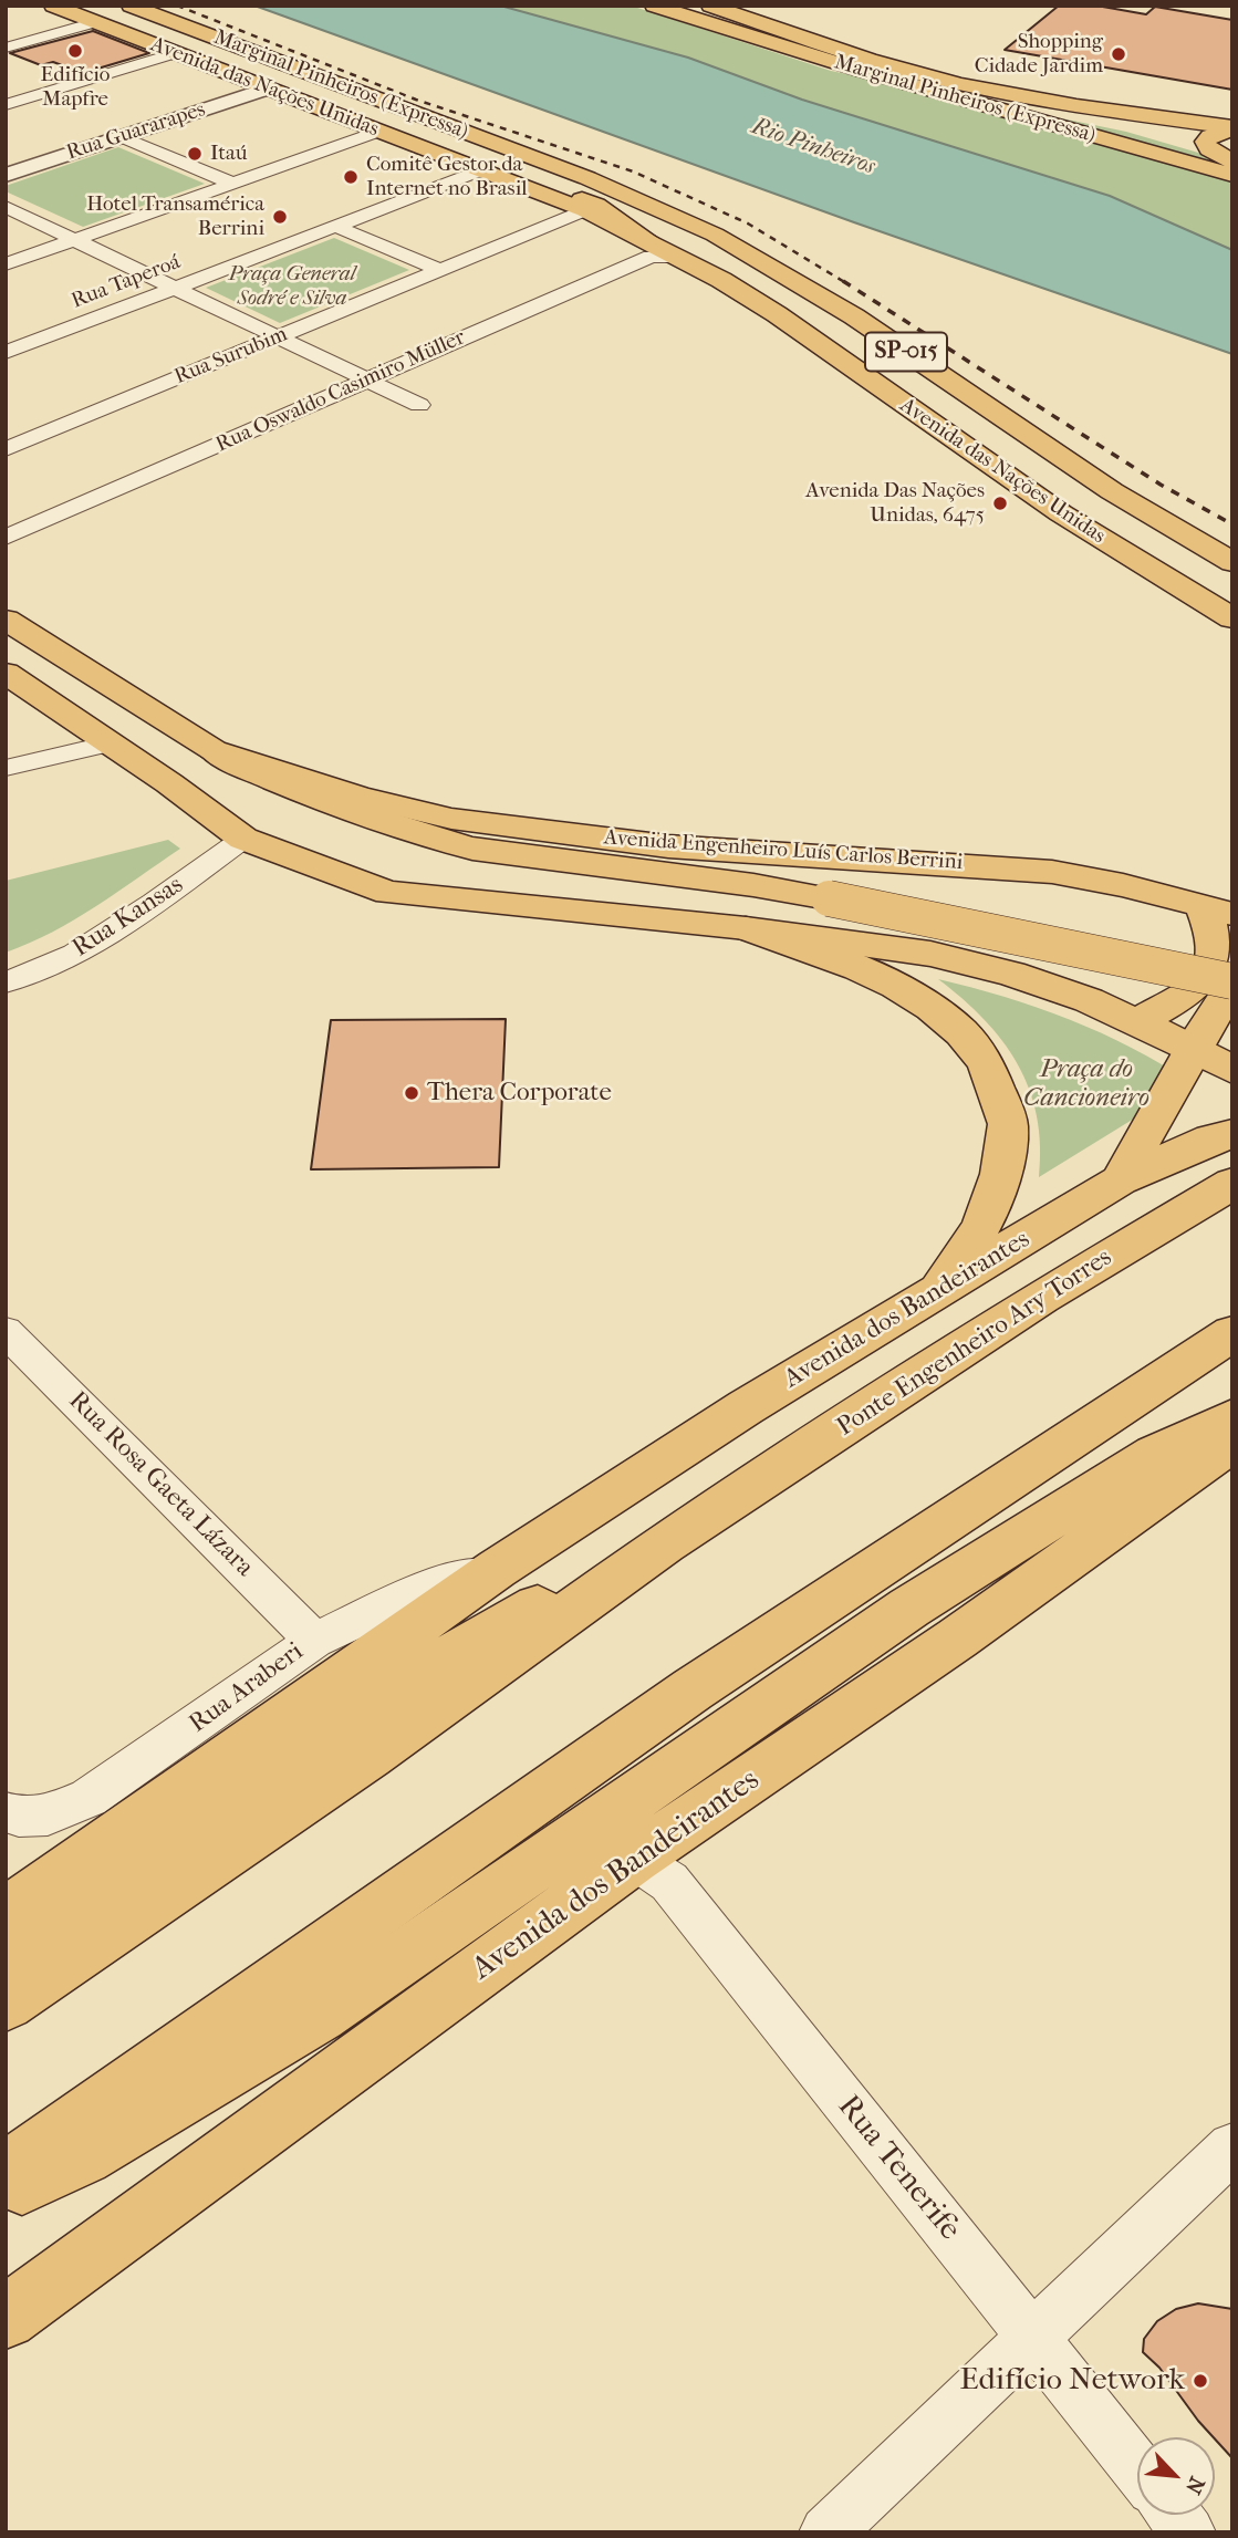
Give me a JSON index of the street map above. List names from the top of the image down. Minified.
{"streets":{"main road":["Marginal Pinheiros (Expressa)","Avenida das Nações Unidas","SP-015","Avenida Engenheiro Luís Carlos Berrini","Avenida dos Bandeirantes","Ponte Engenheiro Ary Torres"],"street":["Rua Guararapes","Rua Taperoá","Rua Surubim","Rua Oswaldo Casimiro Müller","Rua Kansas","Rua Rosa Gaeta Lázara","Rua Araberi","Rua Tenerife"]},"crossings":[["Avenida das Nações Unidas","Rua Guararapes"],["Avenida das Nações Unidas","Rua Taperoá"],["Avenida das Nações Unidas","Rua Surubim"],["Avenida das Nações Unidas","Rua Oswaldo Casimiro Müller"],["Avenida dos Bandeirantes","Rua Araberi"],["Avenida dos Bandeirantes","Rua Tenerife"],["Rua Rosa Gaeta Lázara","Rua Araberi"]],"water":["Rio Pinheiros"],"parks":["Praça General Sodré e Silva","Praça do Cancioneiro"],"places":["Edifício Mapfre","Shopping Cidade Jardim","Itaú","Comitê Gestor da Internet no Brasil","Hotel Transamérica Berrini","Avenida Das Nações Unidas, 6475","Thera Corporate","Edifício Network"],"north":"bottom right"}
